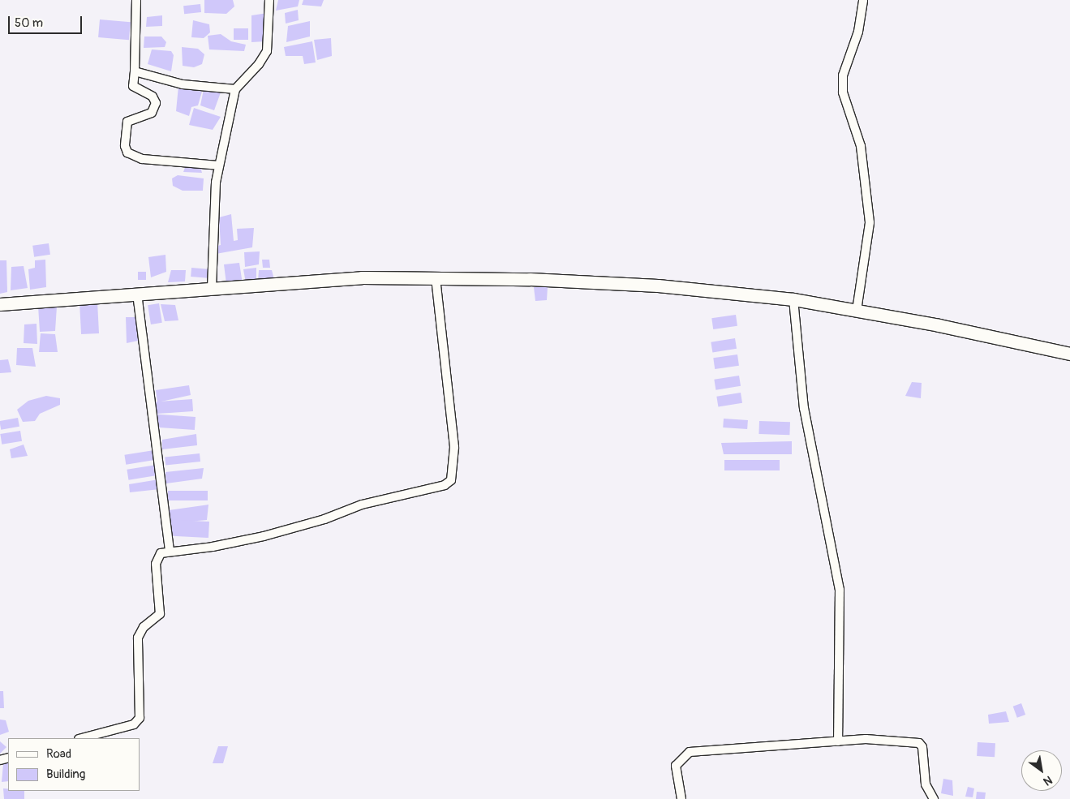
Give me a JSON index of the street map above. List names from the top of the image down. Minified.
{"legend":["Road","Building"],"scale_bar":"50 m","north":"bottom right"}
